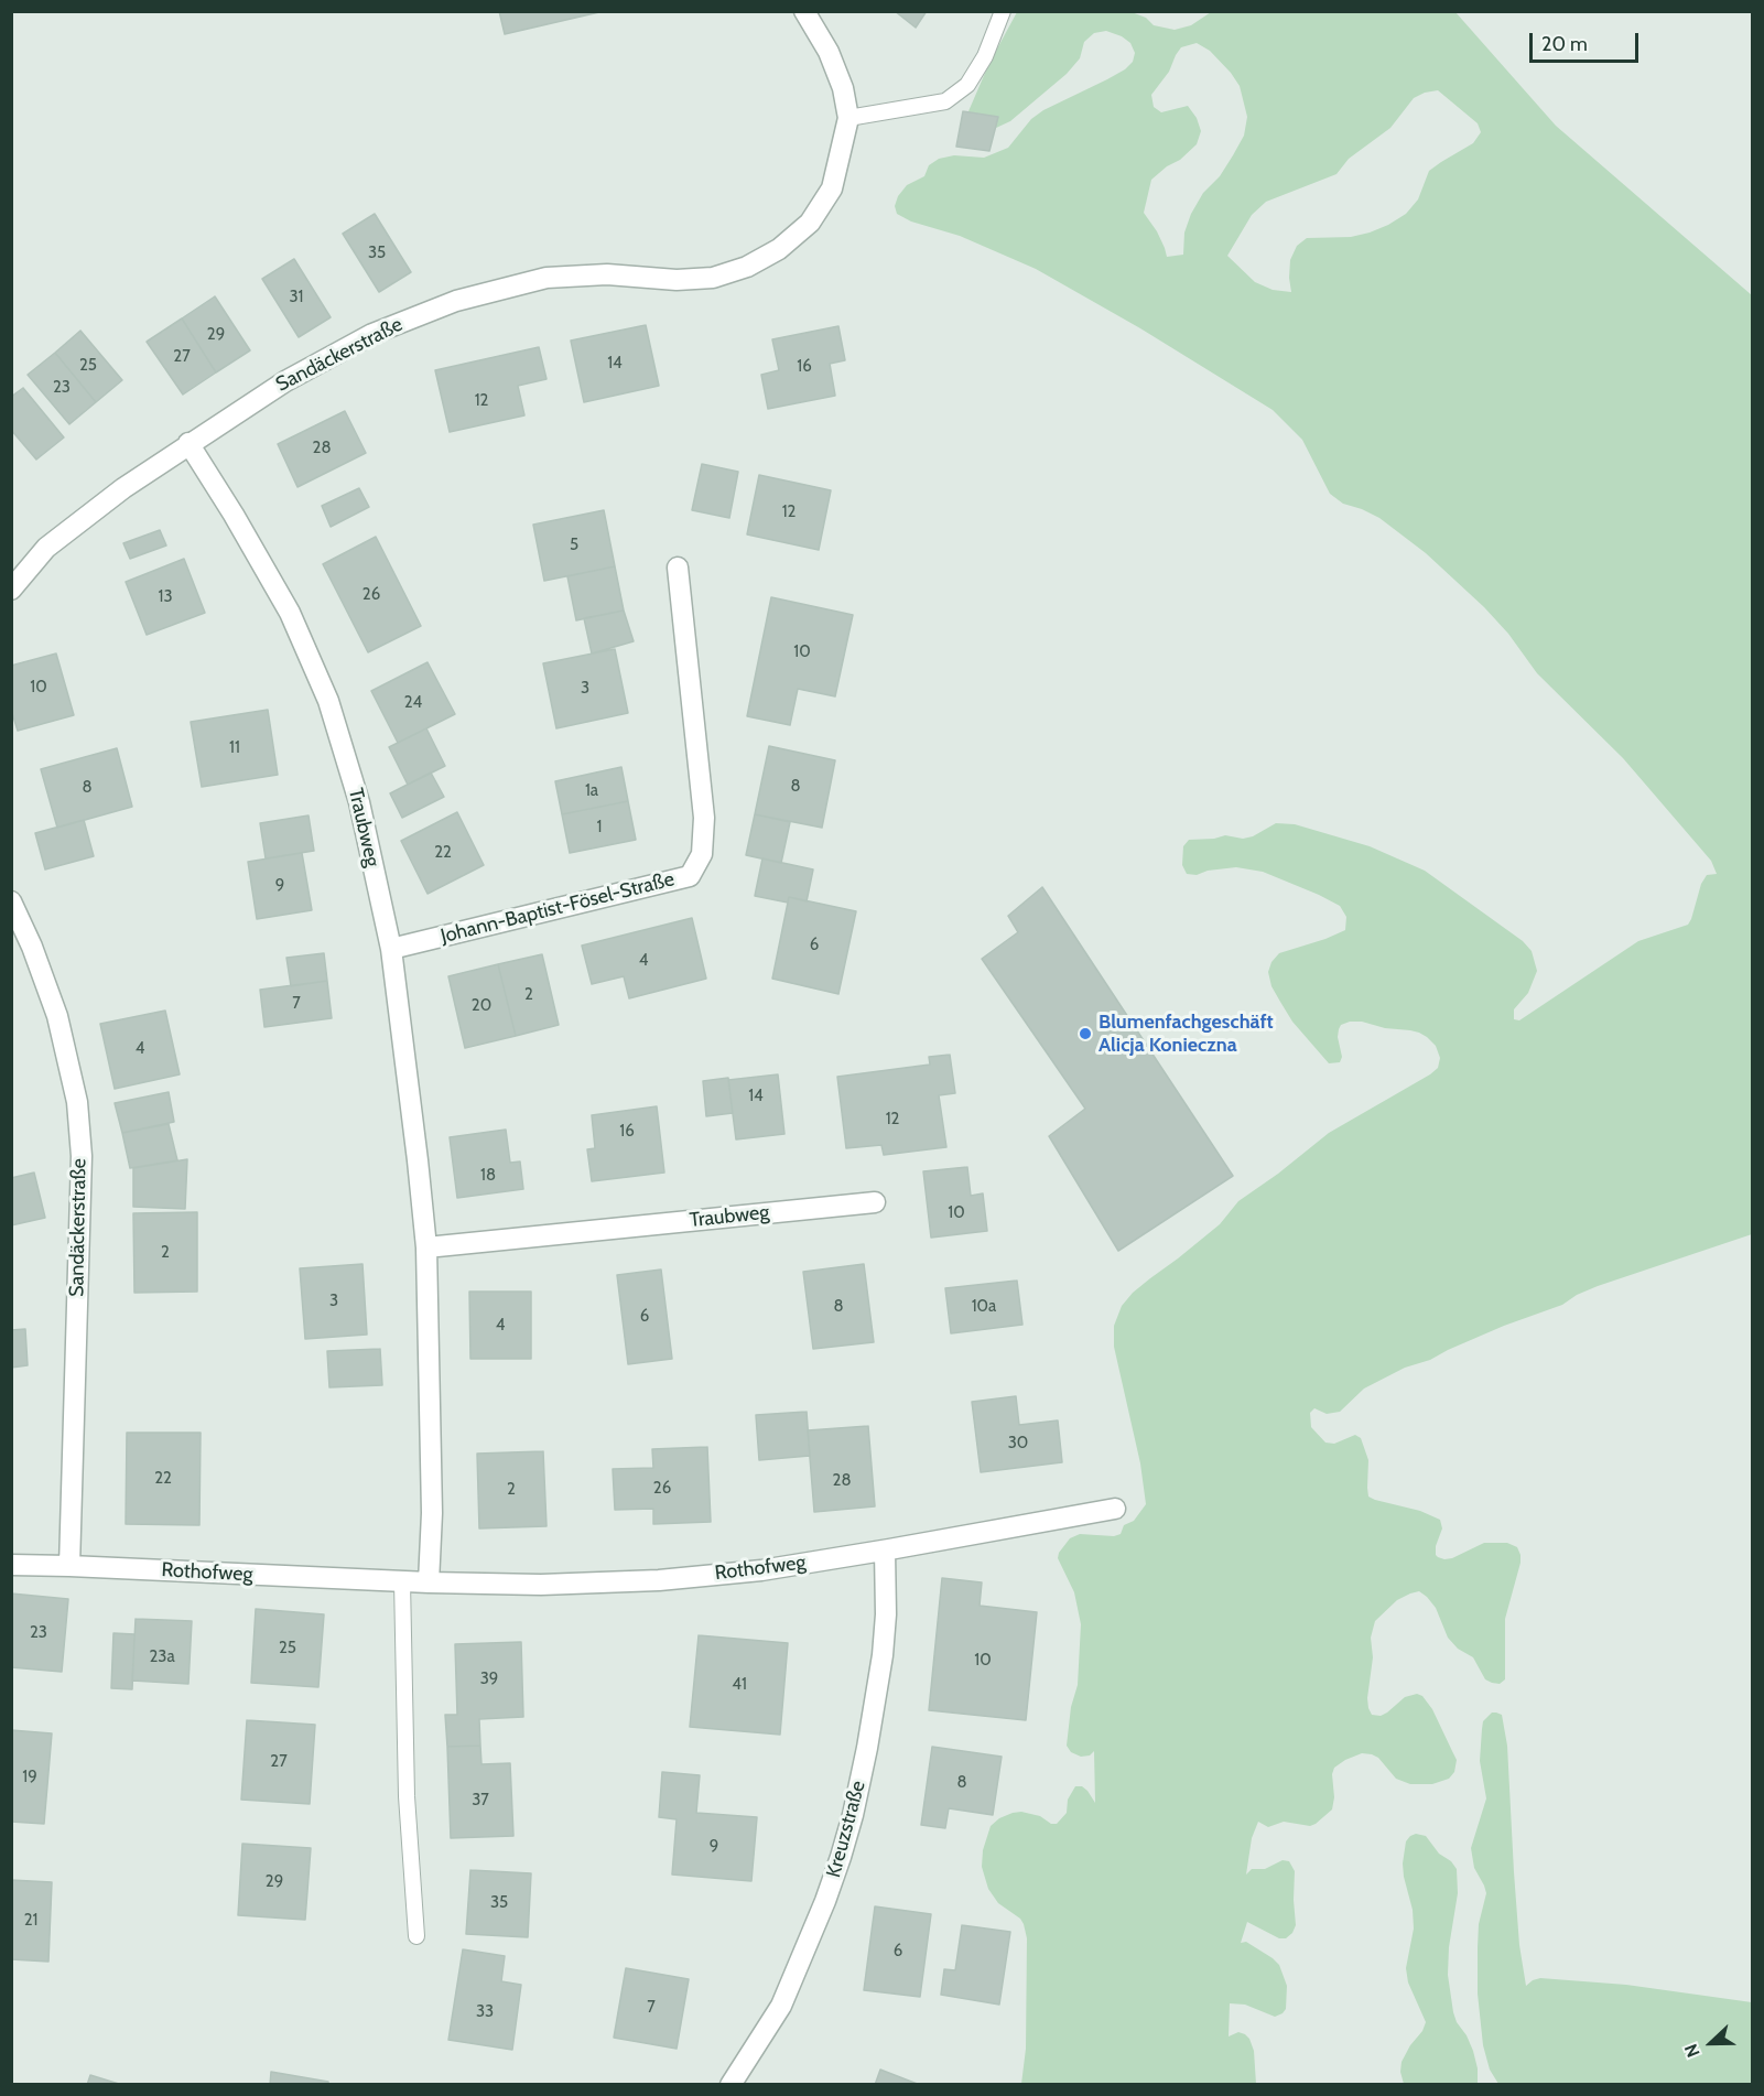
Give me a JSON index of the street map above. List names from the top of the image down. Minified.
{"streets":{"street":["Sandäckerstraße","Traubweg","Johann-Baptist-Fösel-Straße","Rothofweg","Kreuzstraße"]},"crossings":[["Sandäckerstraße","Traubweg"],["Sandäckerstraße","Rothofweg"],["Traubweg","Johann-Baptist-Fösel-Straße"],["Traubweg","Rothofweg"],["Rothofweg","Kreuzstraße"]],"places":["Blumenfachgeschäft Alicja Konieczna"],"house_numbers":["35","31","29","27","14","25","16","23","12","28","12","5","26","13","10","10","3","24","11","8","8","1a","1","22","9","6","4","2","7","20","4","14","12","16","18","10","2","3","8","10a","6","4","30","22","28","26","2","23","25","23a","10","39","41","27","19","8","37","9","29","35","21","6","7","33"],"scale_bar":"20 m","north":"left"}
